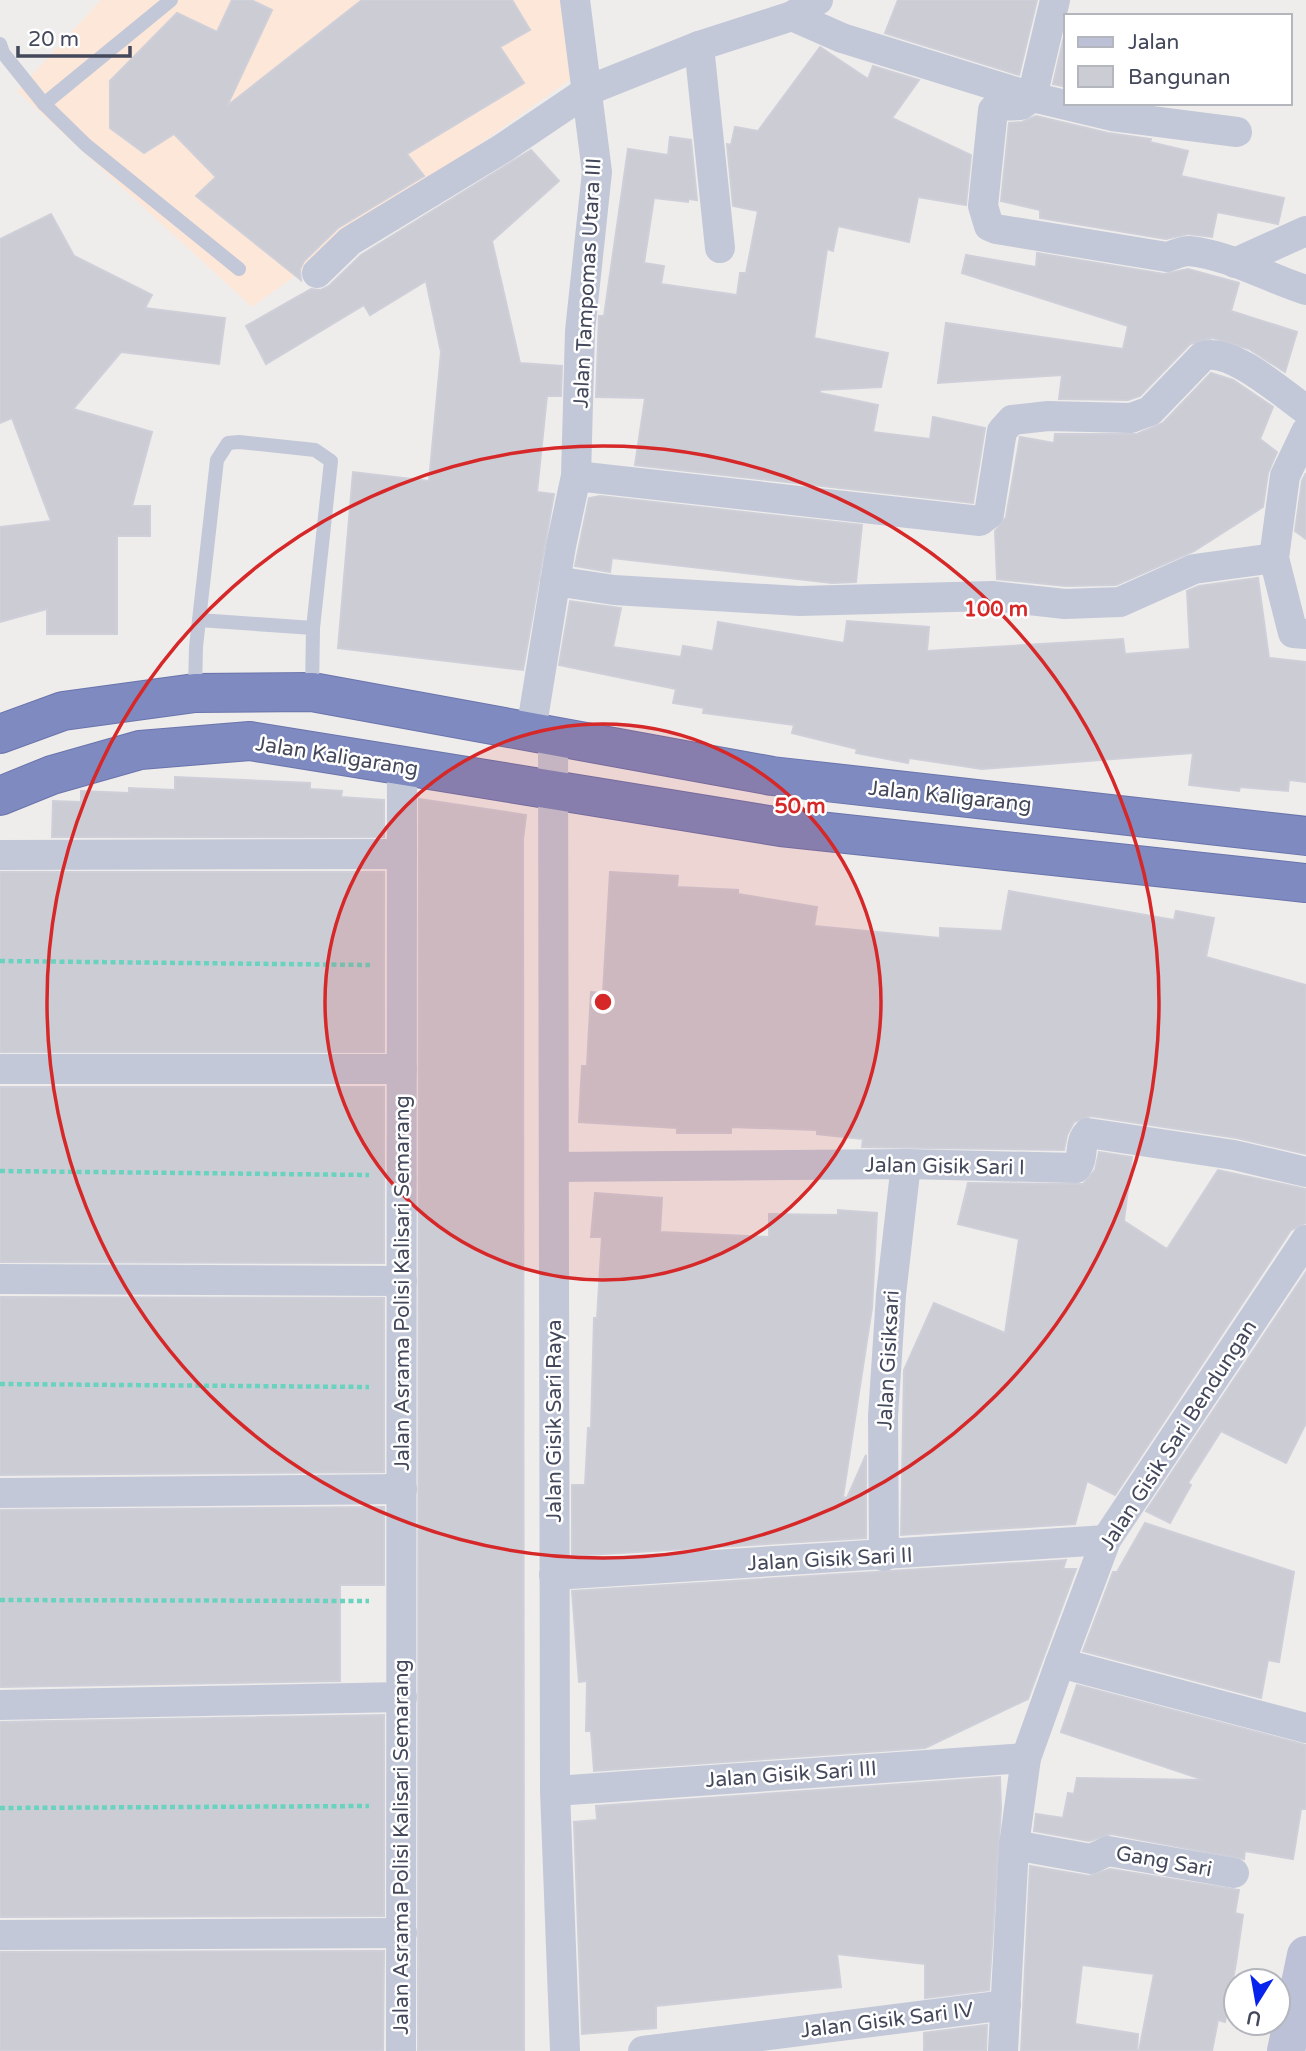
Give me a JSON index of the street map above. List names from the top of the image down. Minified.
{"streets":{"highway":["Jalan Kaligarang"],"street":["Jalan Tampomas Utara III","Jalan Gisik Sari I","Jalan Asrama Polisi Kalisari Semarang","Jalan Gisiksari","Jalan Gisik Sari Raya","Jalan Gisik Sari Bendungan","Jalan Gisik Sari II","Jalan Gisik Sari III","Gang Sari","Jalan Gisik Sari IV"]},"crossings":[["Jalan Tampomas Utara III","Jalan Kaligarang"],["Jalan Kaligarang","Jalan Asrama Polisi Kalisari Semarang"],["Jalan Kaligarang","Jalan Gisik Sari Raya"],["Jalan Gisik Sari I","Jalan Gisiksari"],["Jalan Gisik Sari I","Jalan Gisik Sari Raya"],["Jalan Gisiksari","Jalan Gisik Sari II"],["Jalan Gisik Sari Raya","Jalan Gisik Sari II"],["Jalan Gisik Sari Raya","Jalan Gisik Sari III"],["Jalan Gisik Sari Bendungan","Jalan Gisik Sari II"],["Jalan Gisik Sari Bendungan","Jalan Gisik Sari III"],["Jalan Gisik Sari Bendungan","Gang Sari"],["Jalan Gisik Sari Bendungan","Jalan Gisik Sari IV"]],"legend":["Jalan","Bangunan"],"scale_bar":"20 m","north":"bottom","rings":["100 m","50 m"]}
